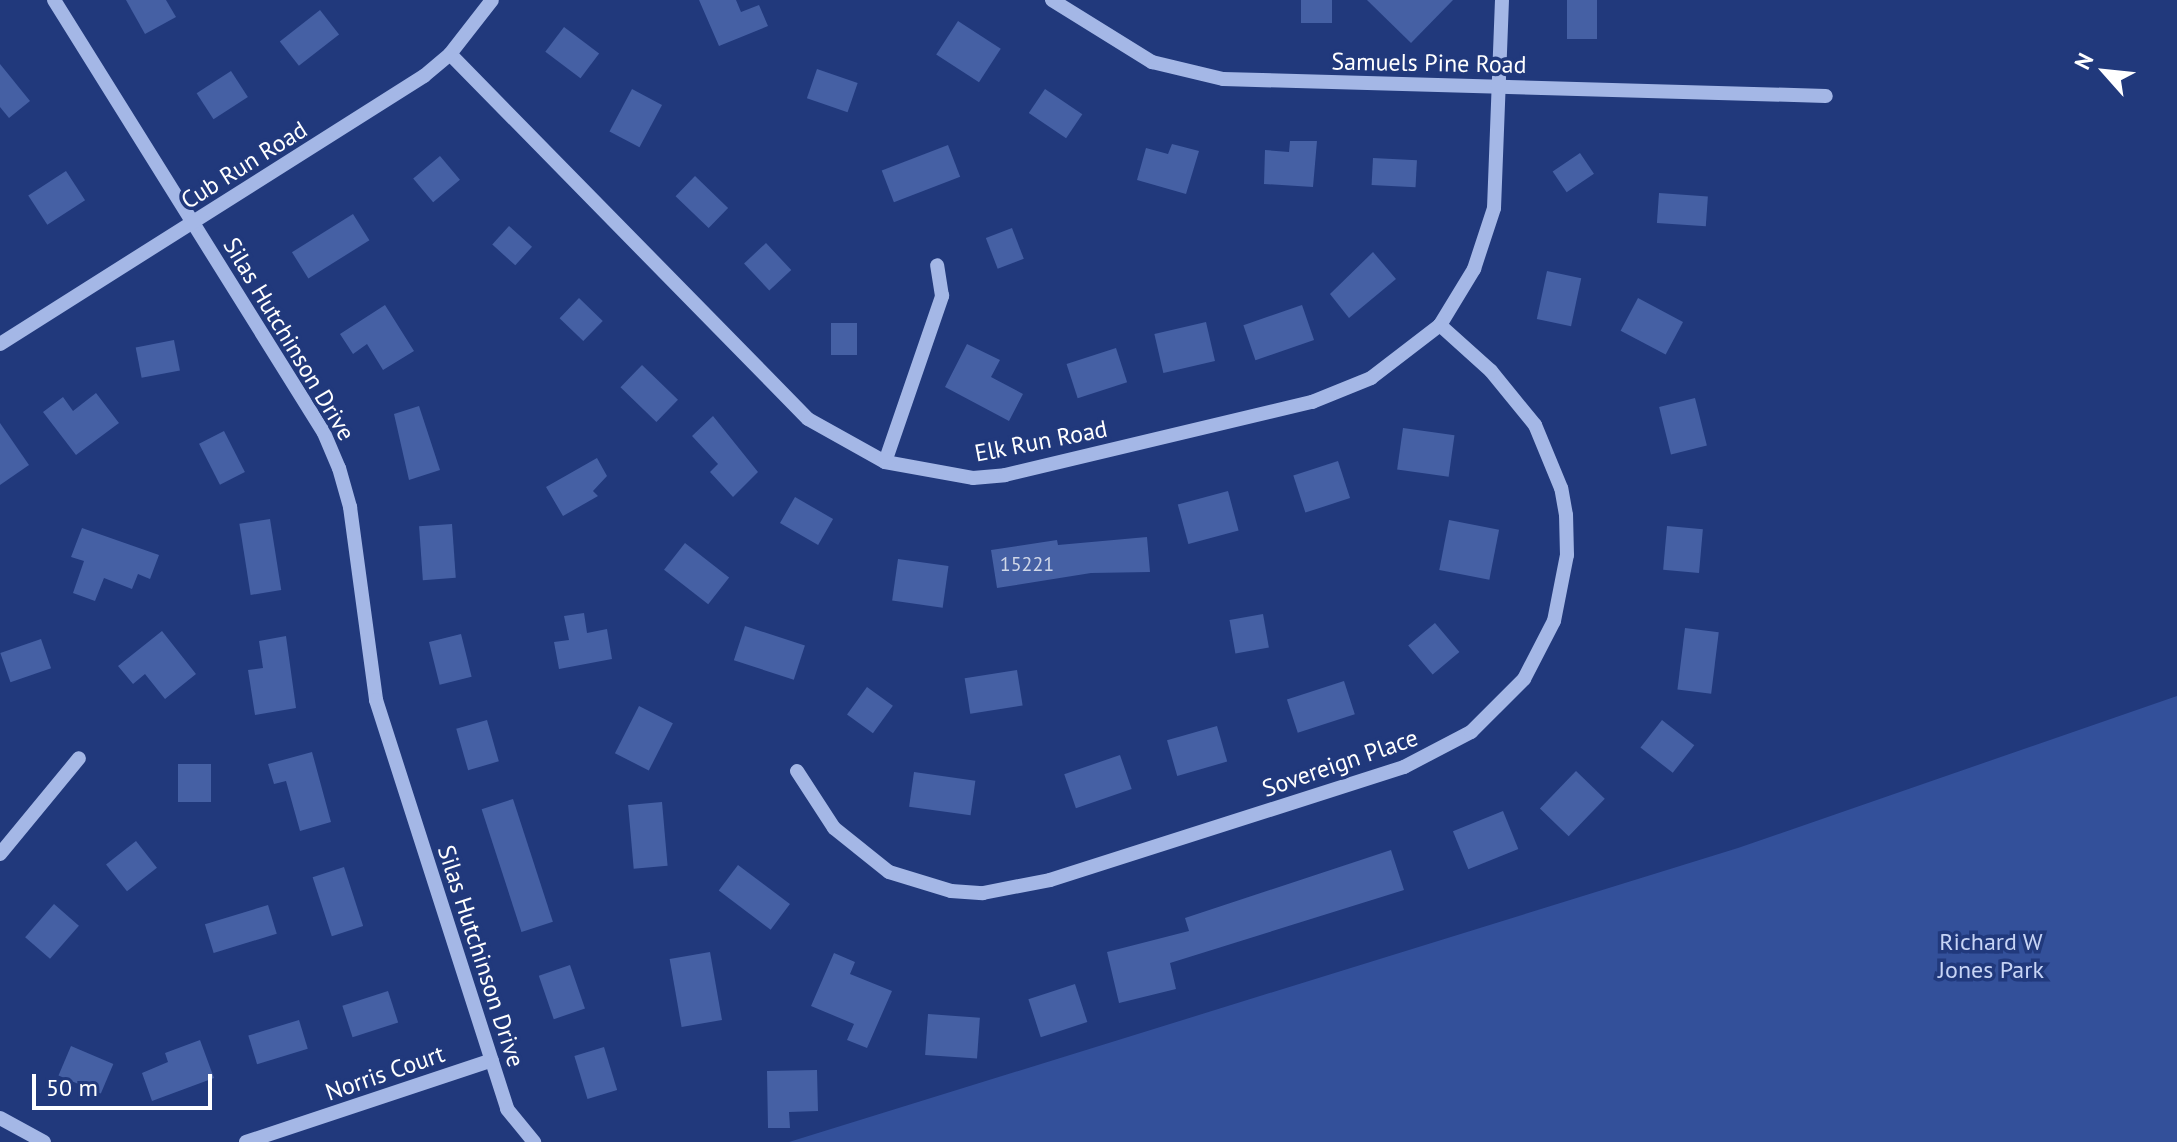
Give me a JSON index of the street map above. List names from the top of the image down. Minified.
{"streets":{"street":["Samuels Pine Road","Cub Run Road","Silas Hutchinson Drive","Elk Run Road","Sovereign Place","Norris Court"]},"crossings":[["Samuels Pine Road","Elk Run Road"],["Cub Run Road","Silas Hutchinson Drive"],["Cub Run Road","Elk Run Road"],["Silas Hutchinson Drive","Norris Court"],["Elk Run Road","Sovereign Place"]],"parks":["Richard W Jones Park"],"house_numbers":["15221"],"scale_bar":"50 m","north":"top left"}
